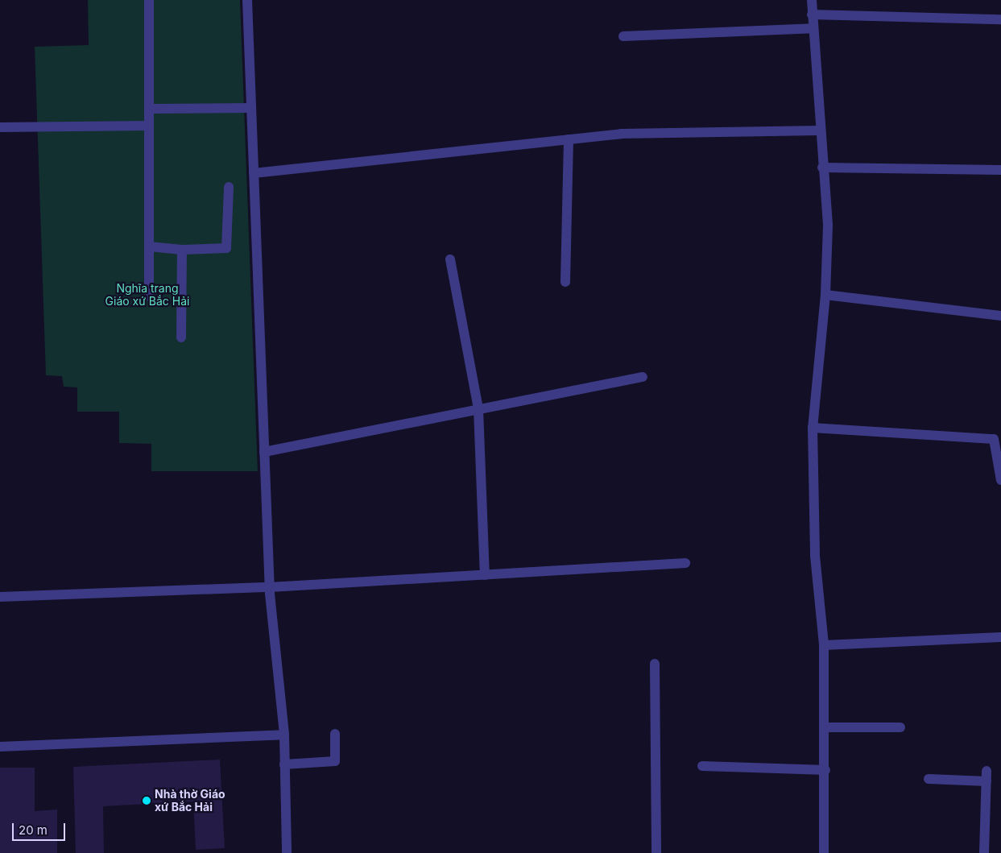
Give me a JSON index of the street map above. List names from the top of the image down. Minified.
{"parks":["Nghĩa trang Giáo xứ Bắc Hải"],"places":["Nhà thờ Giáo xứ Bắc Hải"],"scale_bar":"20 m"}
